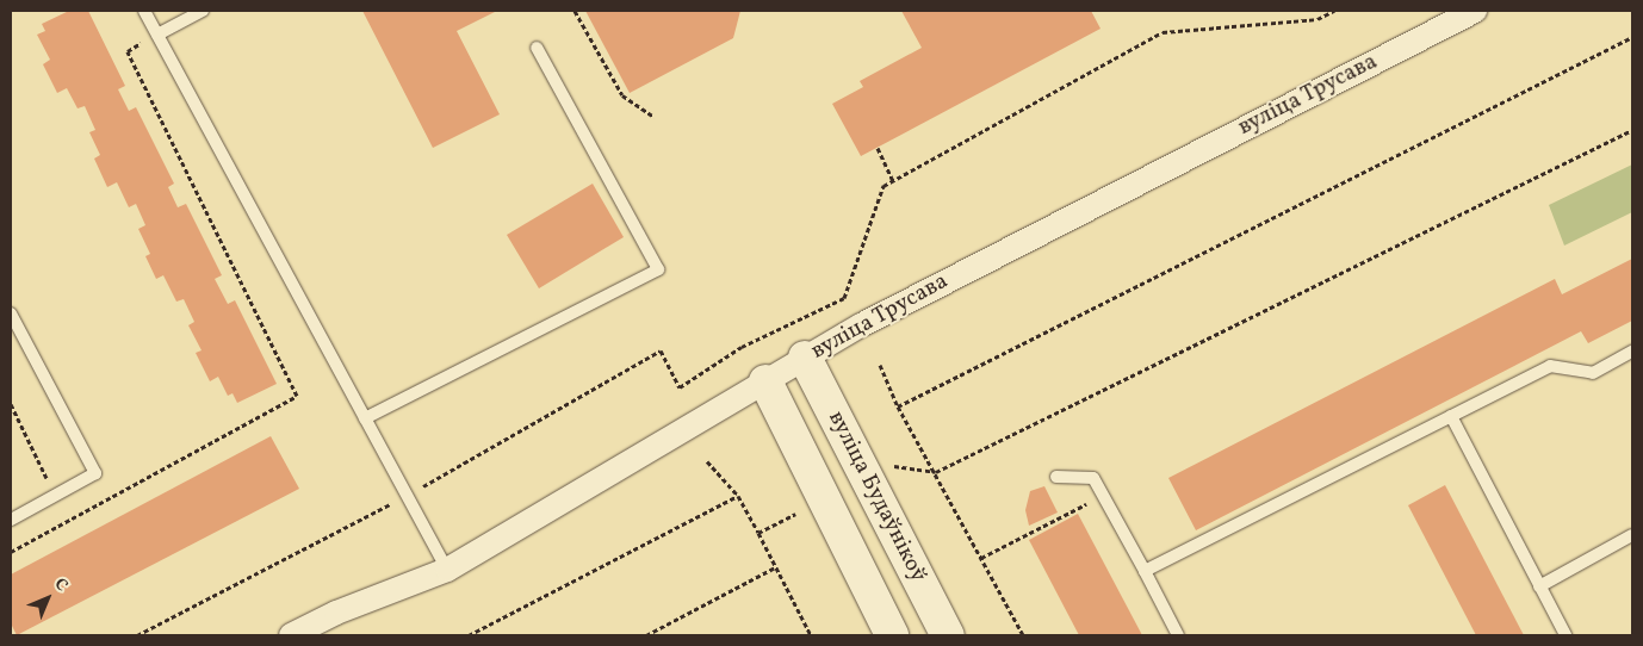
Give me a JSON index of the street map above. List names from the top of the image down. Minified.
{"streets":{"street":["вуліца Трусава","вуліца Будаўнікоў"]},"crossings":[["вуліца Трусава","вуліца Будаўнікоў"]],"north":"top right"}
